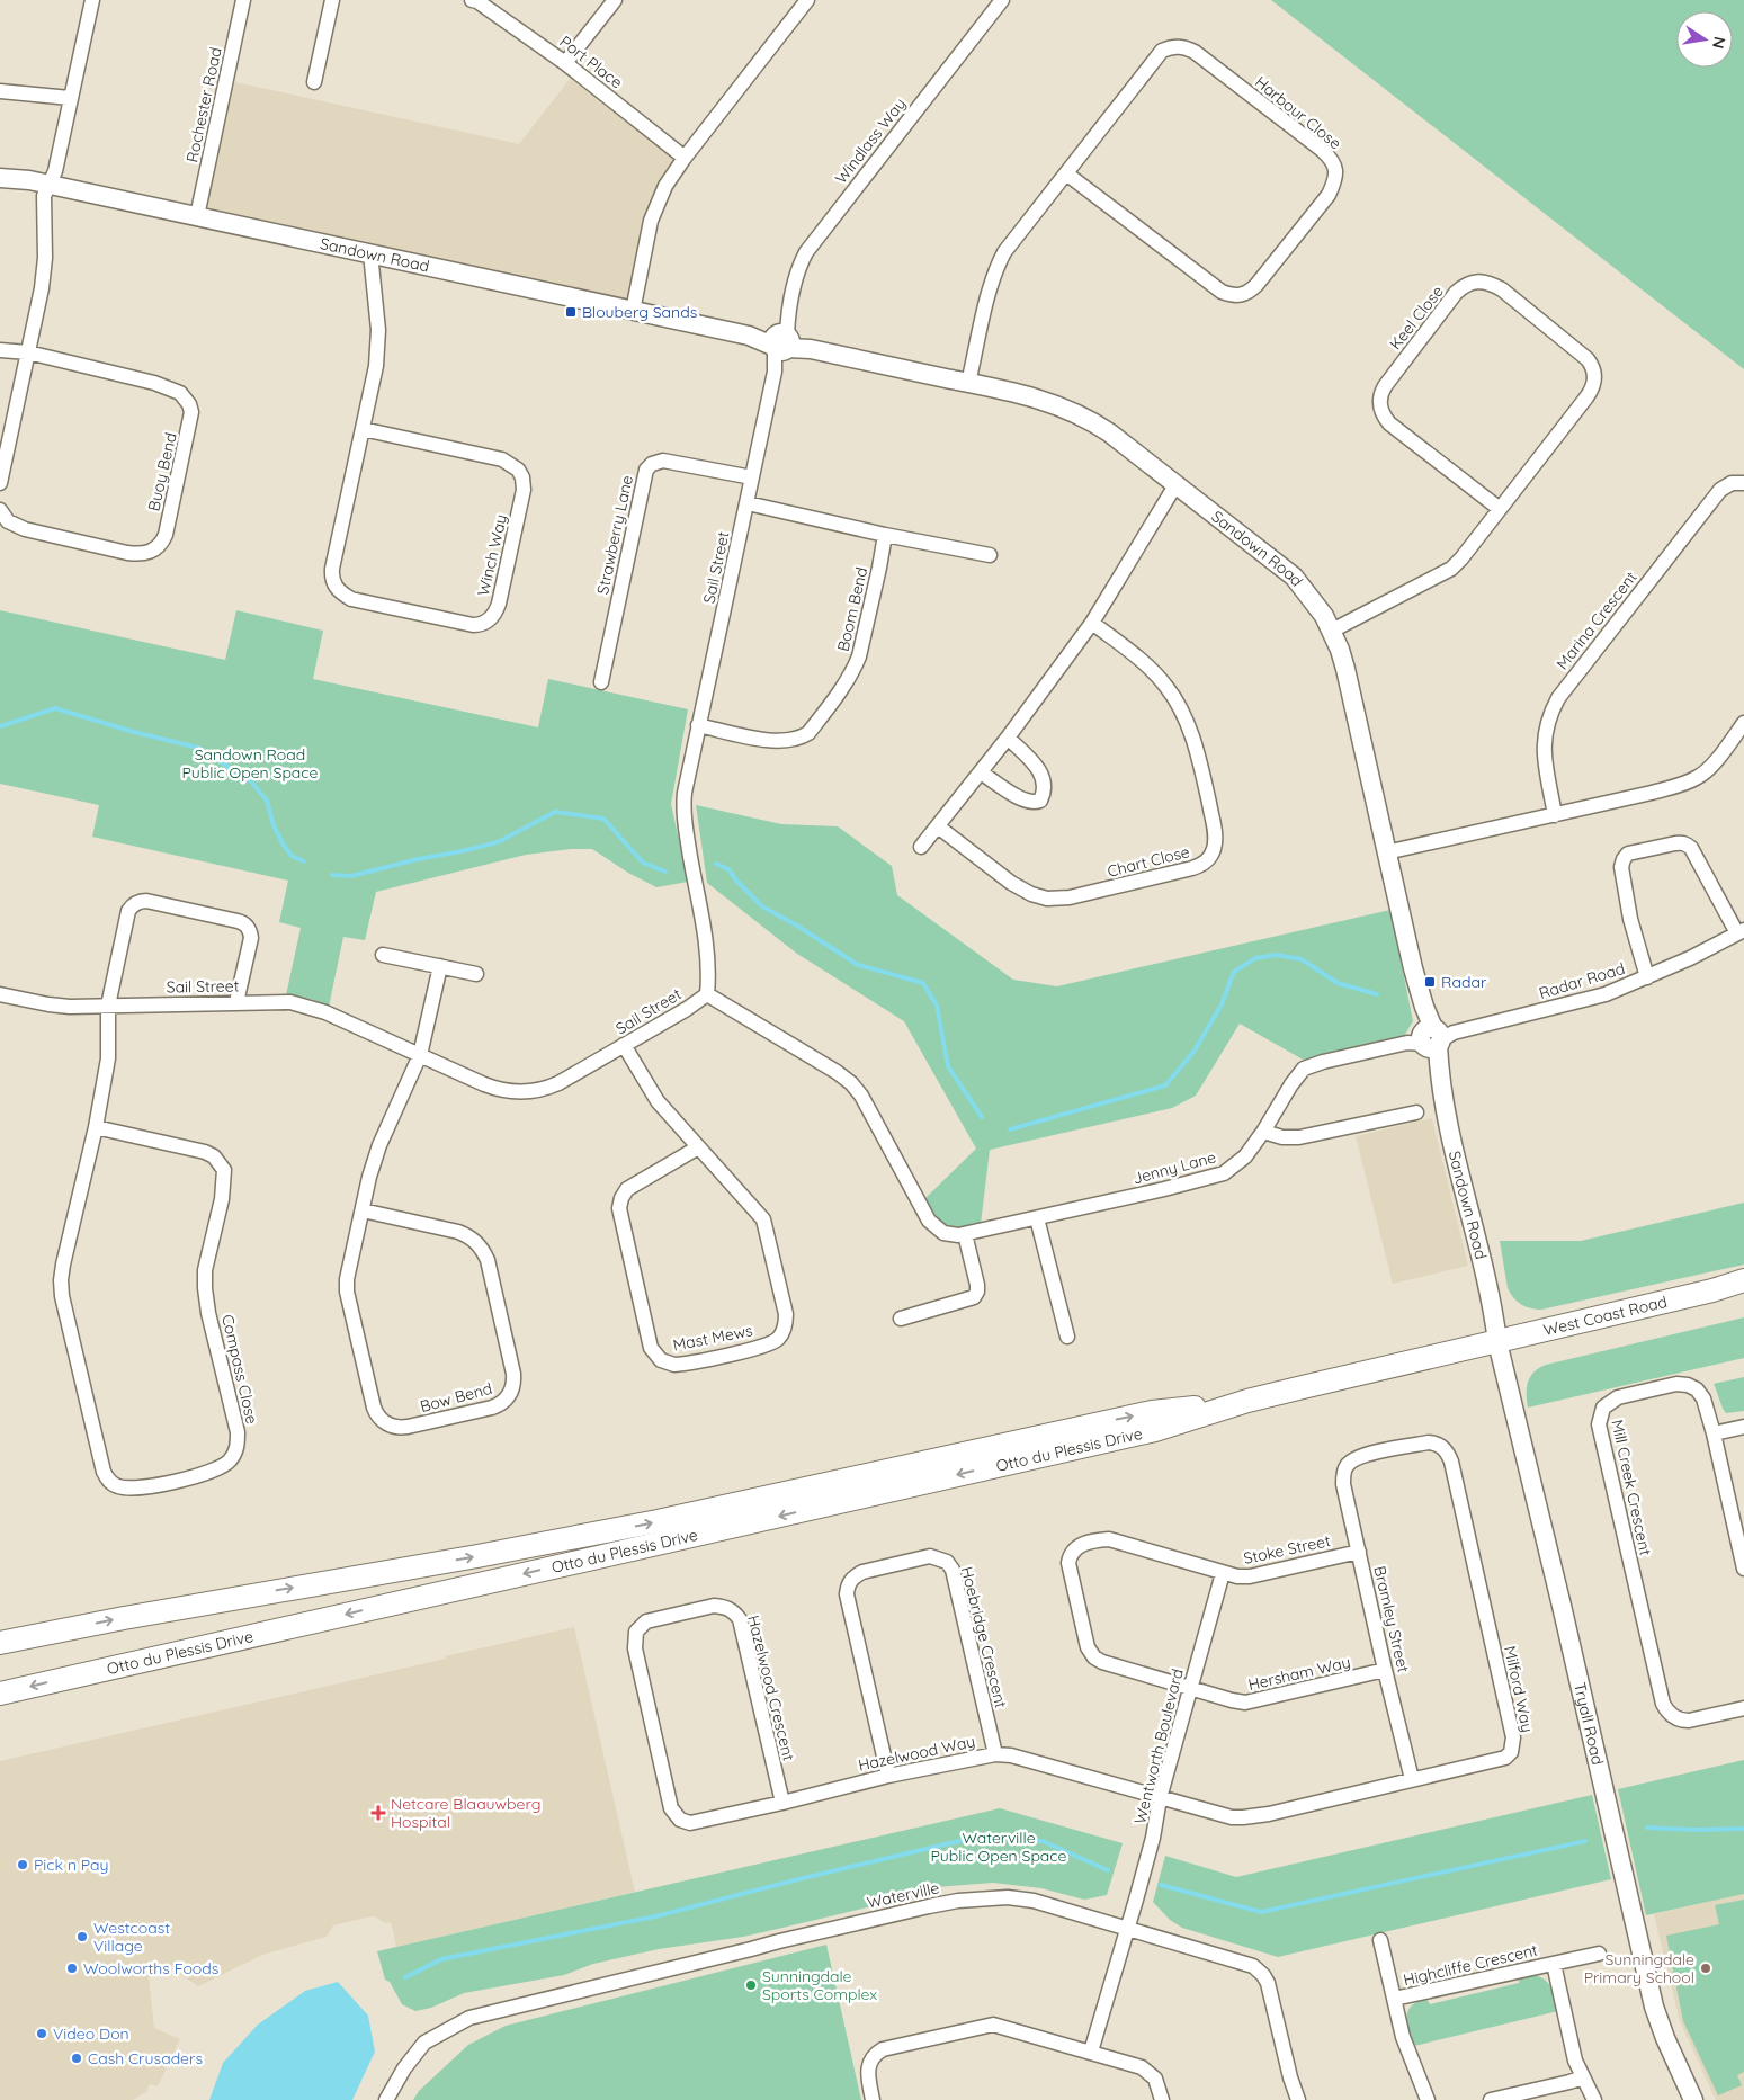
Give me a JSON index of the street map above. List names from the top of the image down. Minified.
{"streets":{"main road":["West Coast Road","Otto du Plessis Drive"],"street":["Port Place","Rochester Road","Harbour Close","Windlass Way","Sandown Road","Keel Close","Buoy Bend","Strawberry Lane","Winch Way","Sail Street","Boom Bend","Marina Crescent","Chart Close","Radar Road","Jenny Lane","Mast Mews","Compass Close","Bow Bend","Mill Creek Crescent","Stoke Street","Bramley Street","Hoebridge Crescent","Hersham Way","Hazelwood Crescent","Milford Way","Tryall Road","Wentworth Boulevard","Hazelwood Way","Waterville","Highcliffe Crescent"]},"crossings":[["Rochester Road","Sandown Road"],["Harbour Close","Sandown Road"],["Windlass Way","Sandown Road"],["Windlass Way","Sail Street"],["Sandown Road","Keel Close"],["Sandown Road","Winch Way"],["Sandown Road","Sail Street"],["Sandown Road","Radar Road"],["Sandown Road","Jenny Lane"],["Sandown Road","West Coast Road"],["Sandown Road","Otto du Plessis Drive"],["Sandown Road","Tryall Road"],["Strawberry Lane","Sail Street"],["Sail Street","Boom Bend"],["Sail Street","Jenny Lane"],["Sail Street","Mast Mews"],["Sail Street","Compass Close"],["Sail Street","Bow Bend"],["Radar Road","Jenny Lane"],["West Coast Road","Otto du Plessis Drive"],["West Coast Road","Tryall Road"],["Otto du Plessis Drive","Tryall Road"],["Stoke Street","Bramley Street"],["Stoke Street","Hersham Way"],["Stoke Street","Wentworth Boulevard"],["Bramley Street","Hersham Way"],["Bramley Street","Milford Way"],["Hoebridge Crescent","Hazelwood Way"],["Hersham Way","Wentworth Boulevard"],["Hazelwood Crescent","Hazelwood Way"],["Milford Way","Wentworth Boulevard"],["Milford Way","Hazelwood Way"],["Wentworth Boulevard","Hazelwood Way"],["Wentworth Boulevard","Waterville"]],"parks":["Sandown Road Public Open Space","Waterville Public Open Space"],"places":{"transit":["Blouberg Sands","Radar"],"health":["Netcare Blaauwberg Hospital"],"other":["Pick n Pay","Westcoast Village","Woolworths Foods","Sunningdale Primary School","Sunningdale Sports Complex","Video Don","Cash Crusaders"]},"north":"right"}
